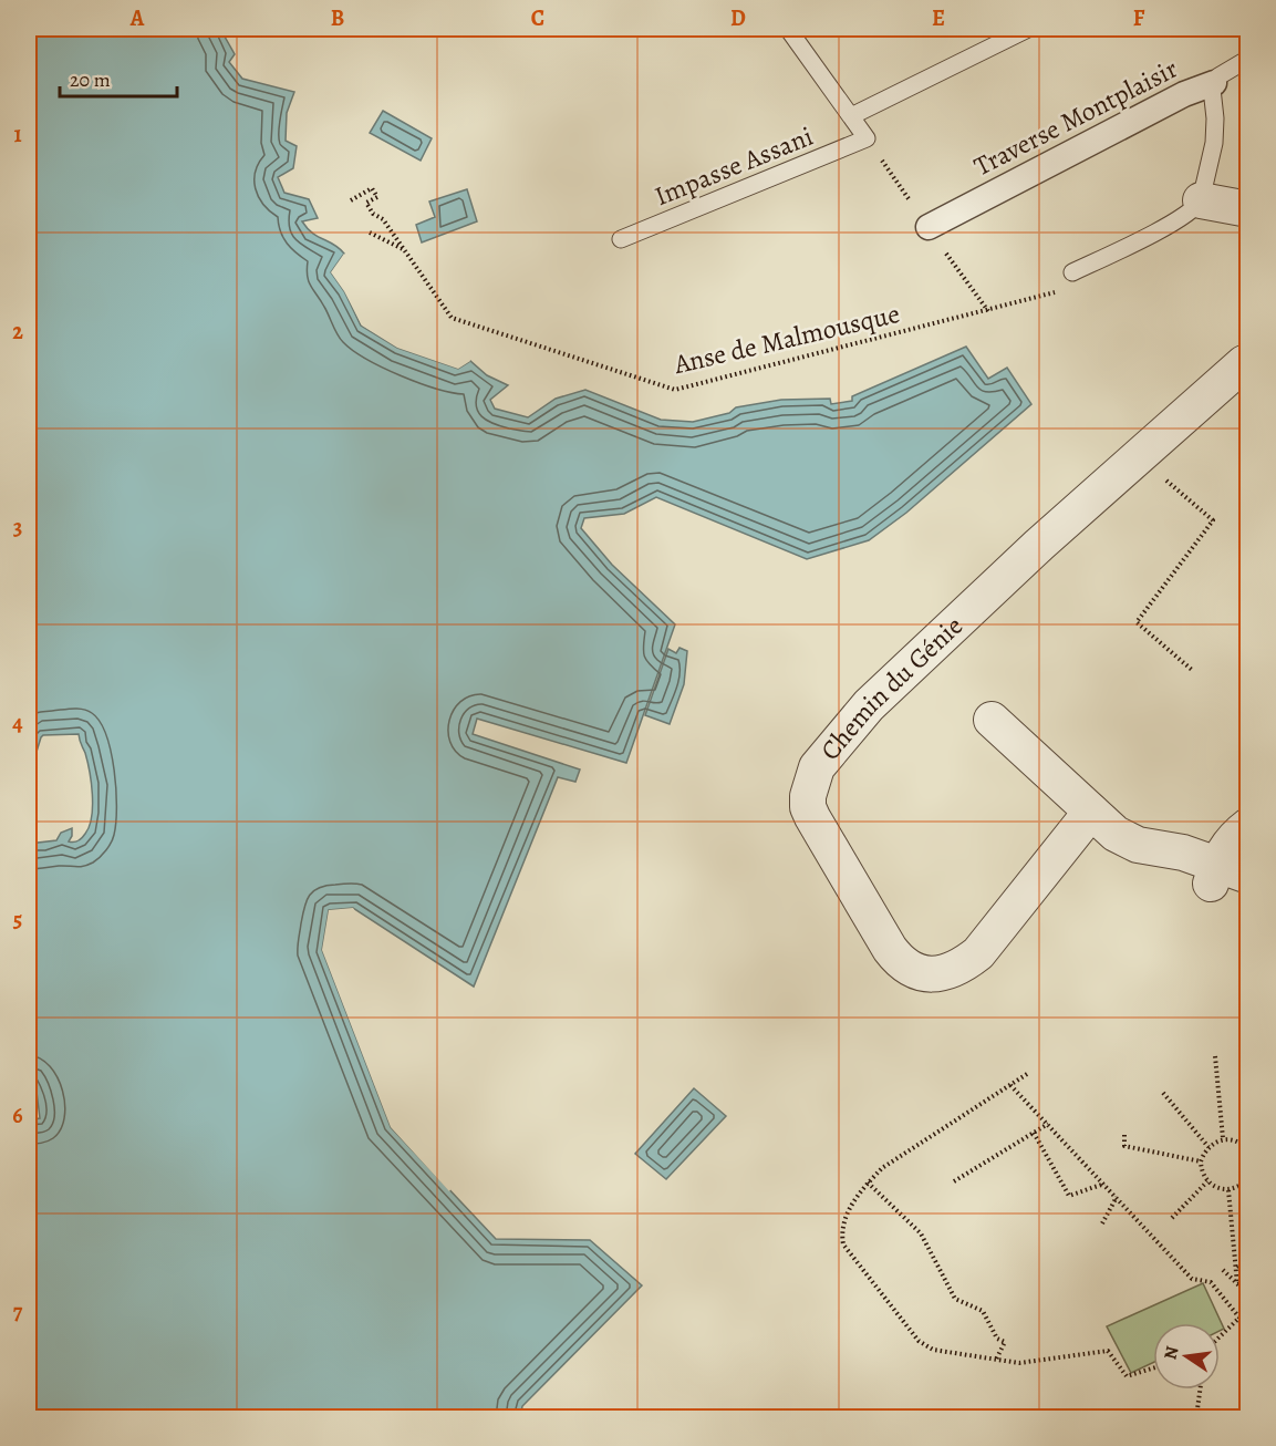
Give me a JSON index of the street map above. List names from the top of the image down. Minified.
{"streets":{"street":["Traverse Montplaisir","Chemin du Génie"],"lane":["Impasse Assani"],"path":["Anse de Malmousque"]},"scale_bar":"20 m","north":"left","grid":{"columns":["A","B","C","D","E","F"],"rows":["1","2","3","4","5","6","7"]}}
